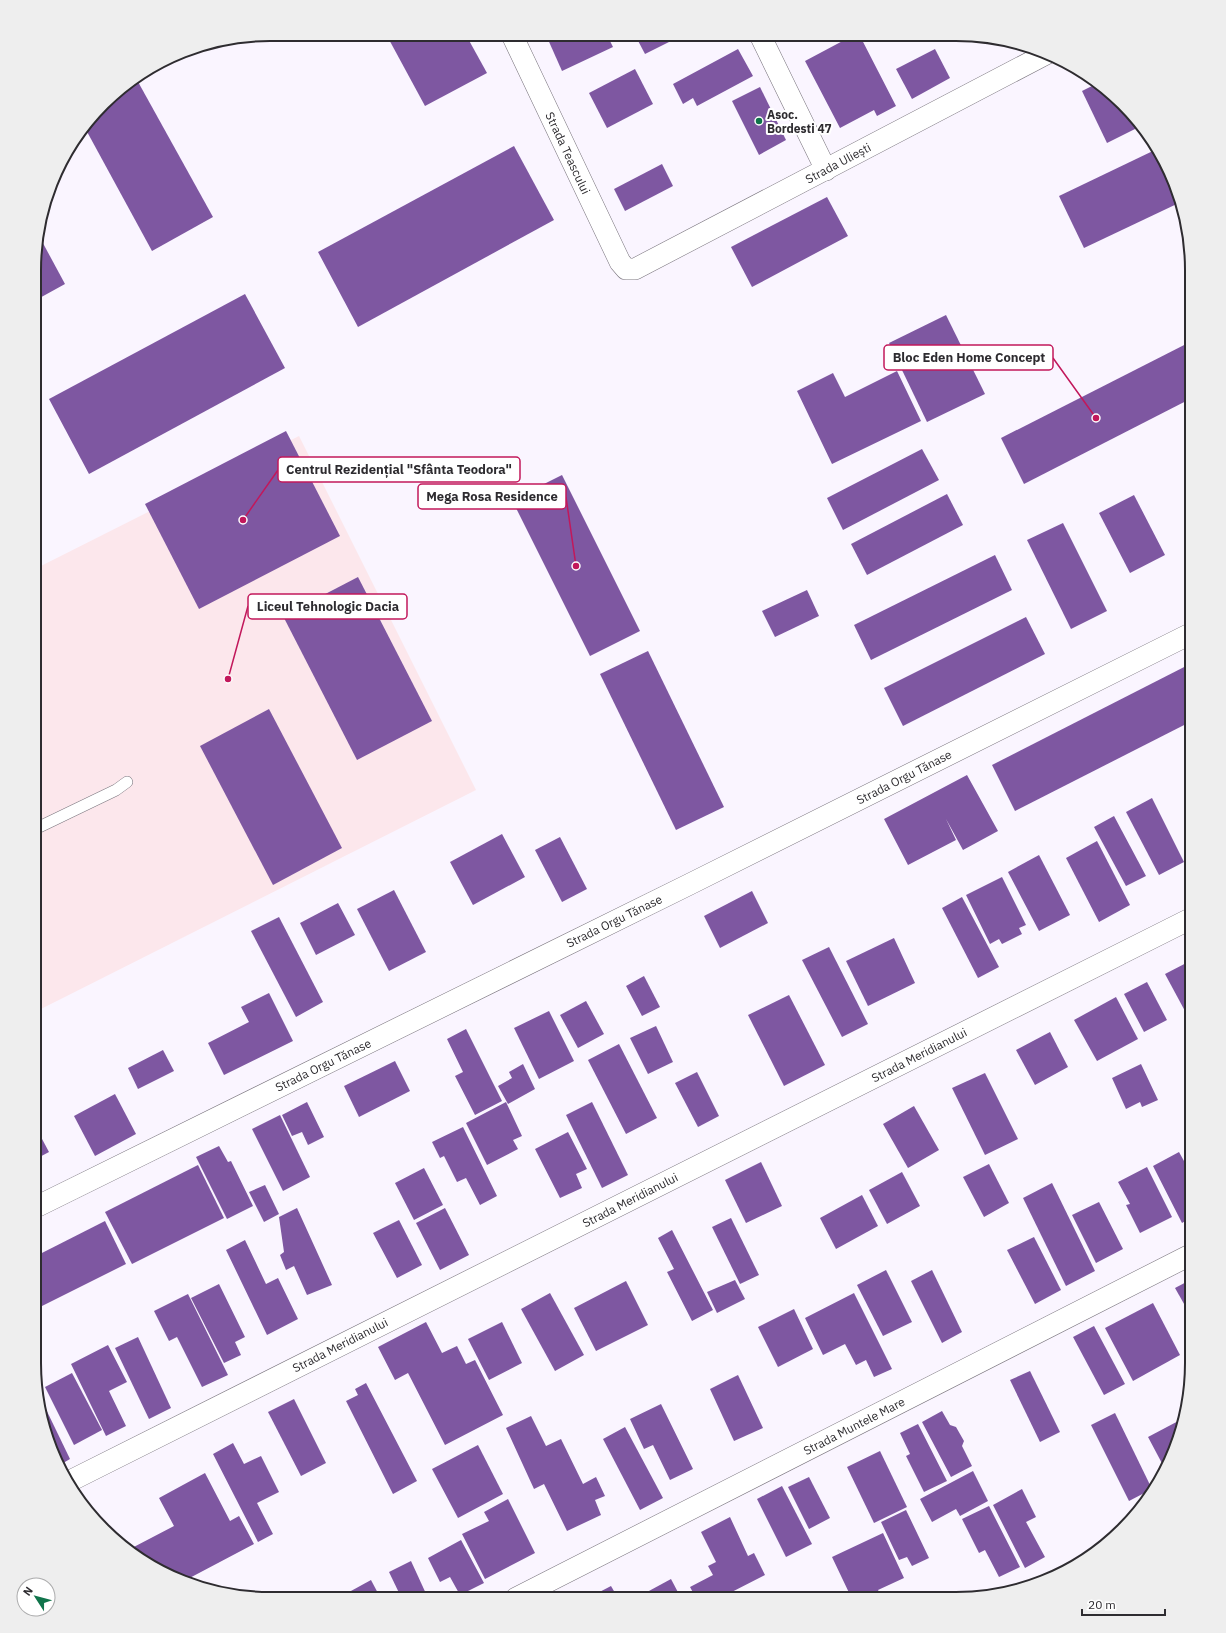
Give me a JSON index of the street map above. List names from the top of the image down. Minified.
{"streets":{"street":["Strada Teascului","Strada Uliești","Strada Orgu Tănase","Strada Meridianului","Strada Muntele Mare"]},"crossings":[["Strada Teascului","Strada Uliești"]],"places":["Asoc. Bordesti 47","Bloc Eden Home Concept","Centrul Rezidențial \"Sfânta Teodora\"","Mega Rosa Residence","Liceul Tehnologic Dacia"],"scale_bar":"20 m","north":"top left"}
